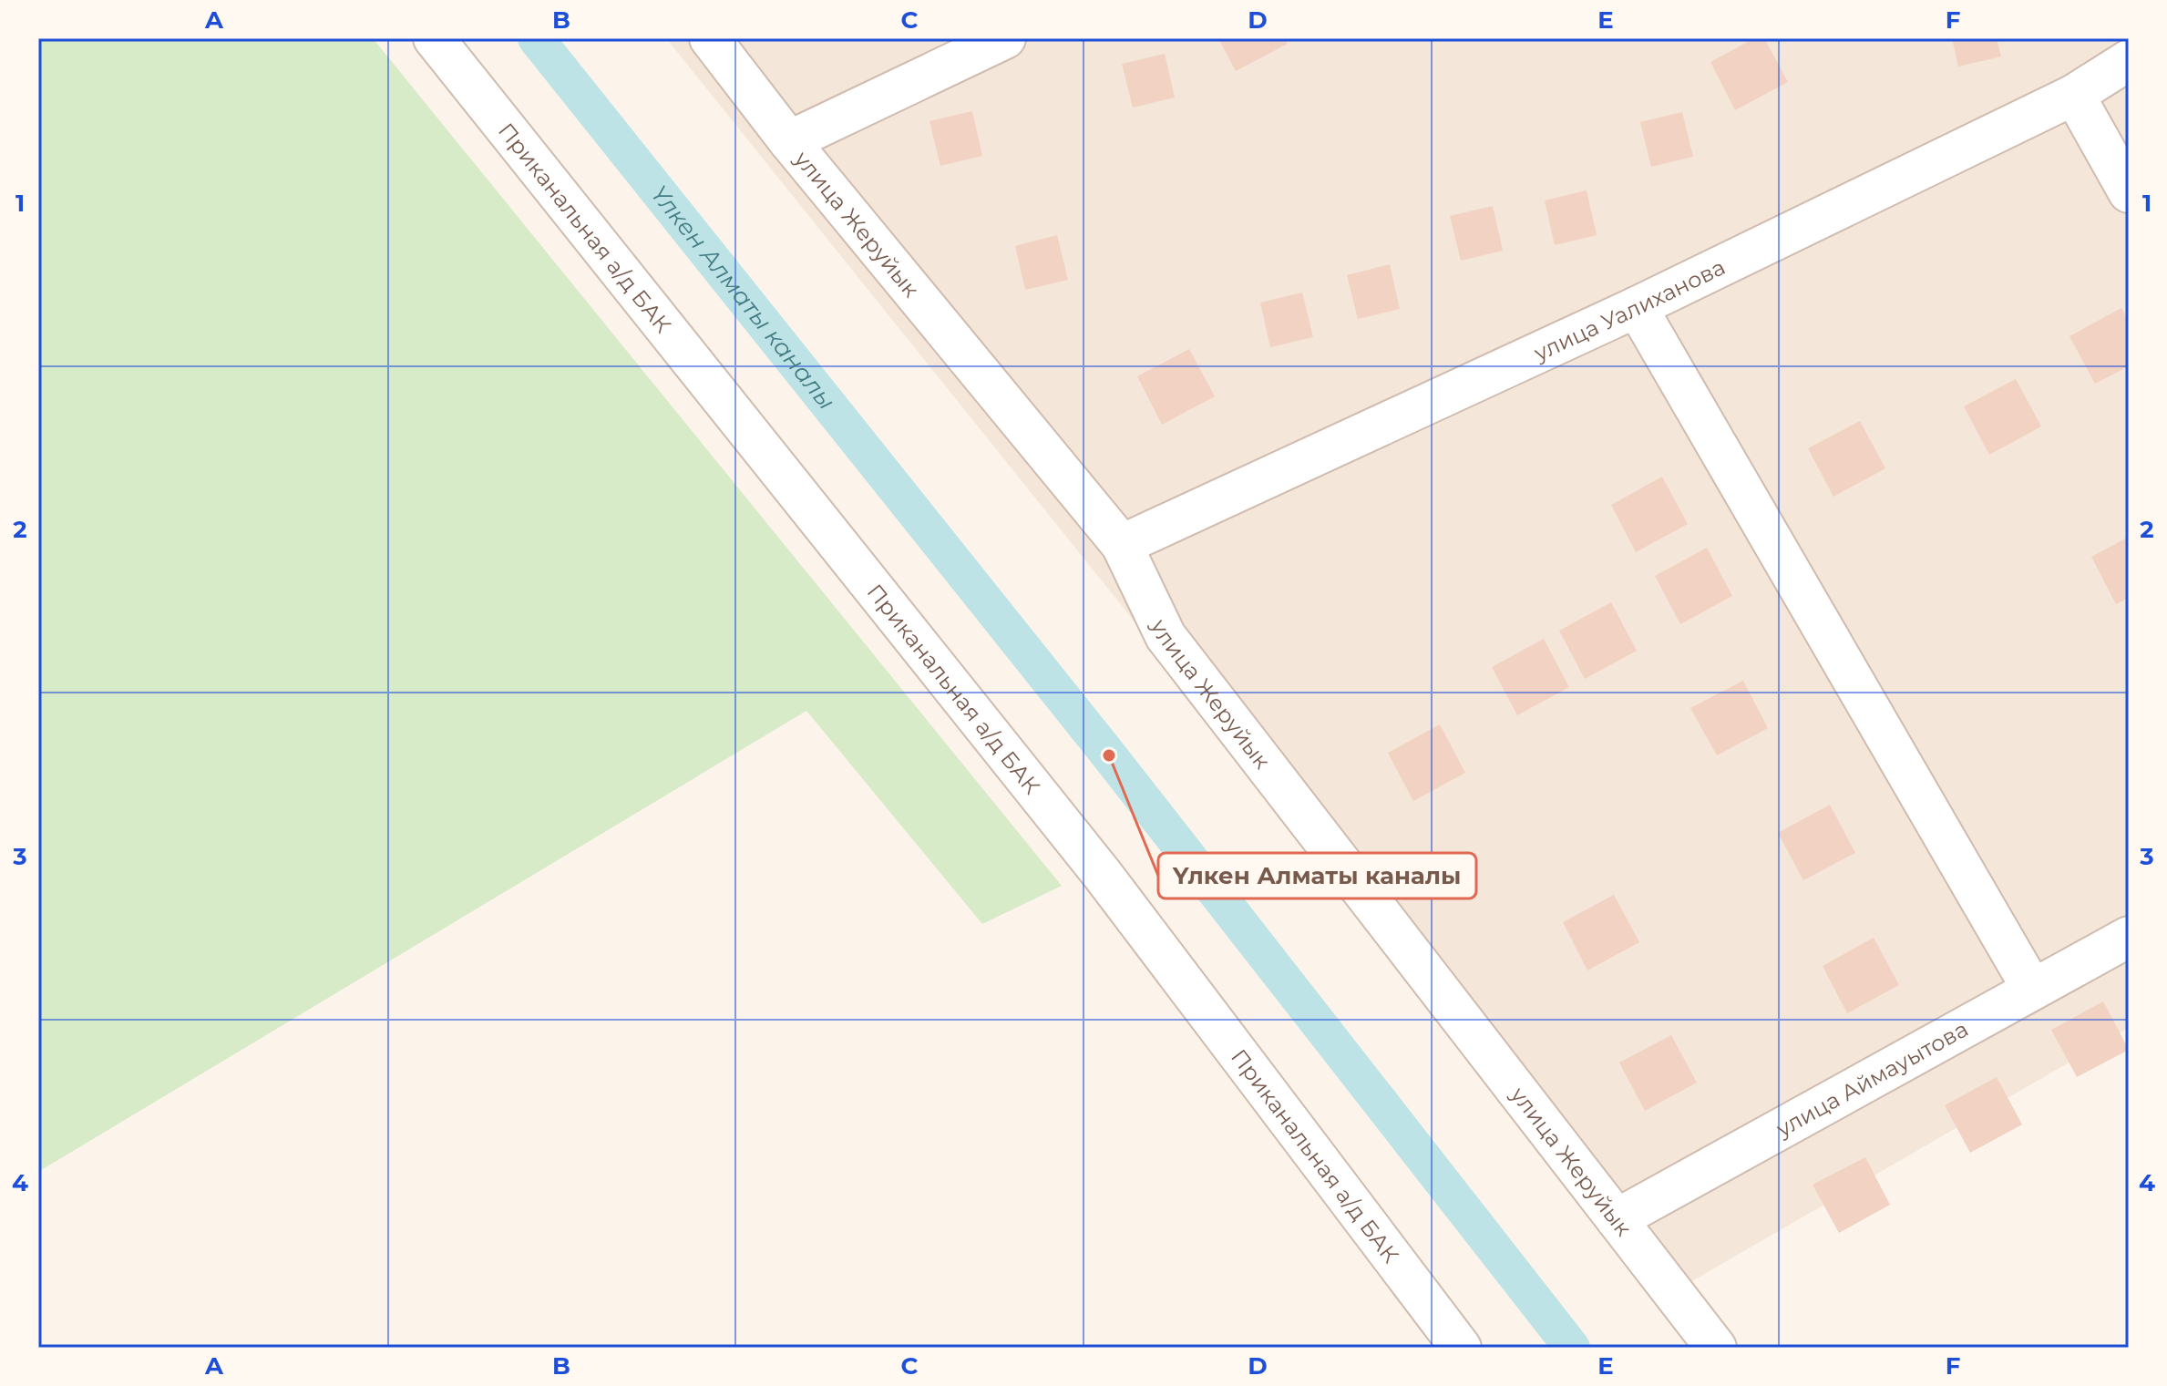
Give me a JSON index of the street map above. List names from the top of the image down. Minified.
{"streets":{"street":["улица Жеруйык","Приканальная а/д БАК","улица Уалиханова","улица Аймауытова"]},"crossings":[["улица Жеруйык","улица Уалиханова"],["улица Жеруйык","улица Аймауытова"]],"water":["Үлкен Алматы каналы"],"places":["Үлкен Алматы каналы"],"grid":{"columns":["A","B","C","D","E","F"],"rows":["1","2","3","4"]}}
